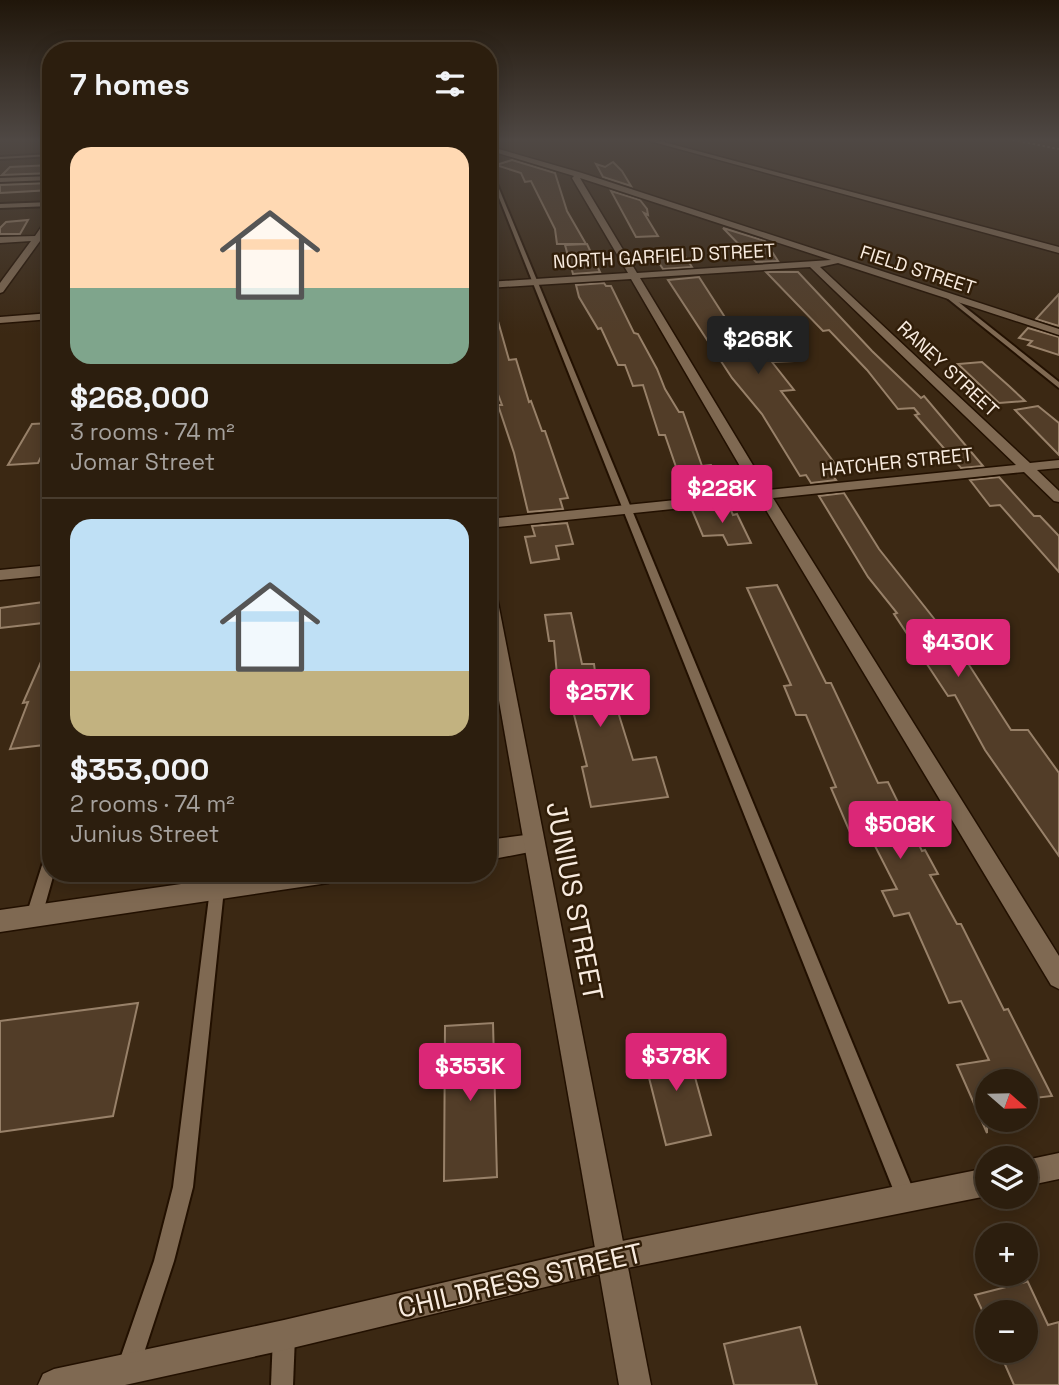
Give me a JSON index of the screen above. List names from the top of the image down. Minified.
{"streets":{"street":["NORTH GARFIELD STREET","FIELD STREET","RANEY STREET","HATCHER STREET","JUNIUS STREET","CHILDRESS STREET"]},"crossings":[["NORTH GARFIELD STREET","FIELD STREET"],["NORTH GARFIELD STREET","RANEY STREET"],["RANEY STREET","HATCHER STREET"],["JUNIUS STREET","CHILDRESS STREET"]],"north":"right","page":{"heading":"7 homes","list":[{"name":"$268,000","note":"3 rooms · 74 m² · Jomar Street"},{"name":"$353,000","note":"2 rooms · 74 m² · Junius Street"}],"price":["$268K","$228K","$430K","$257K","$508K","$378K","$353K"],"map_buttons":["+","−"]}}
